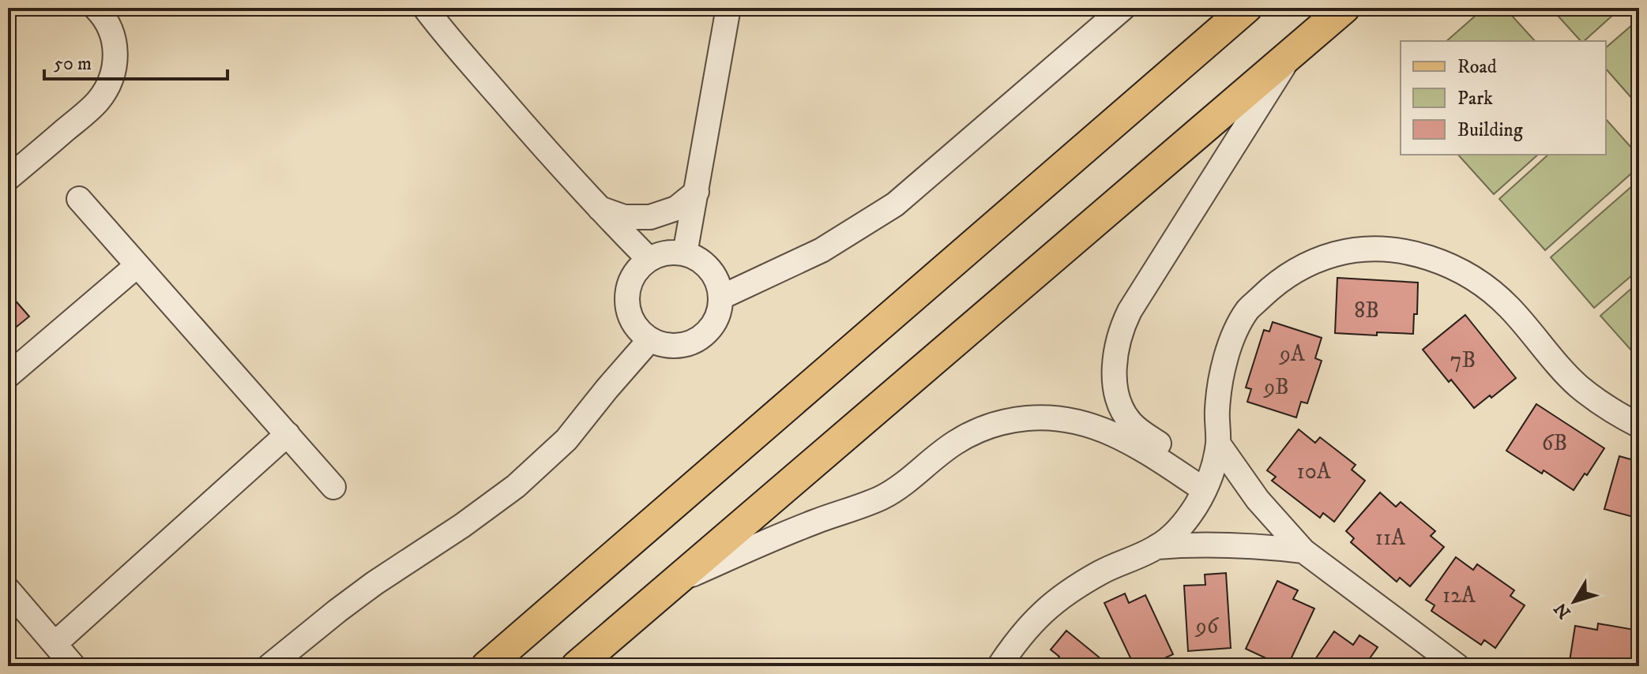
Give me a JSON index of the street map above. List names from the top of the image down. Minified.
{"house_numbers":["8B","9A","7B","9B","6B","10A","11A","12A","96"],"legend":["Road","Park","Building"],"scale_bar":"50 m","north":"bottom left"}
